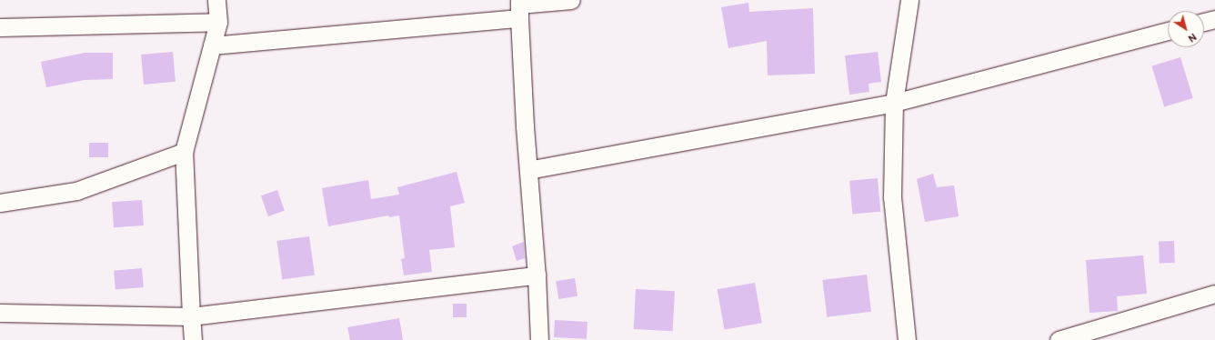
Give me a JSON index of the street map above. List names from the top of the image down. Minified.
{"north":"bottom right"}
